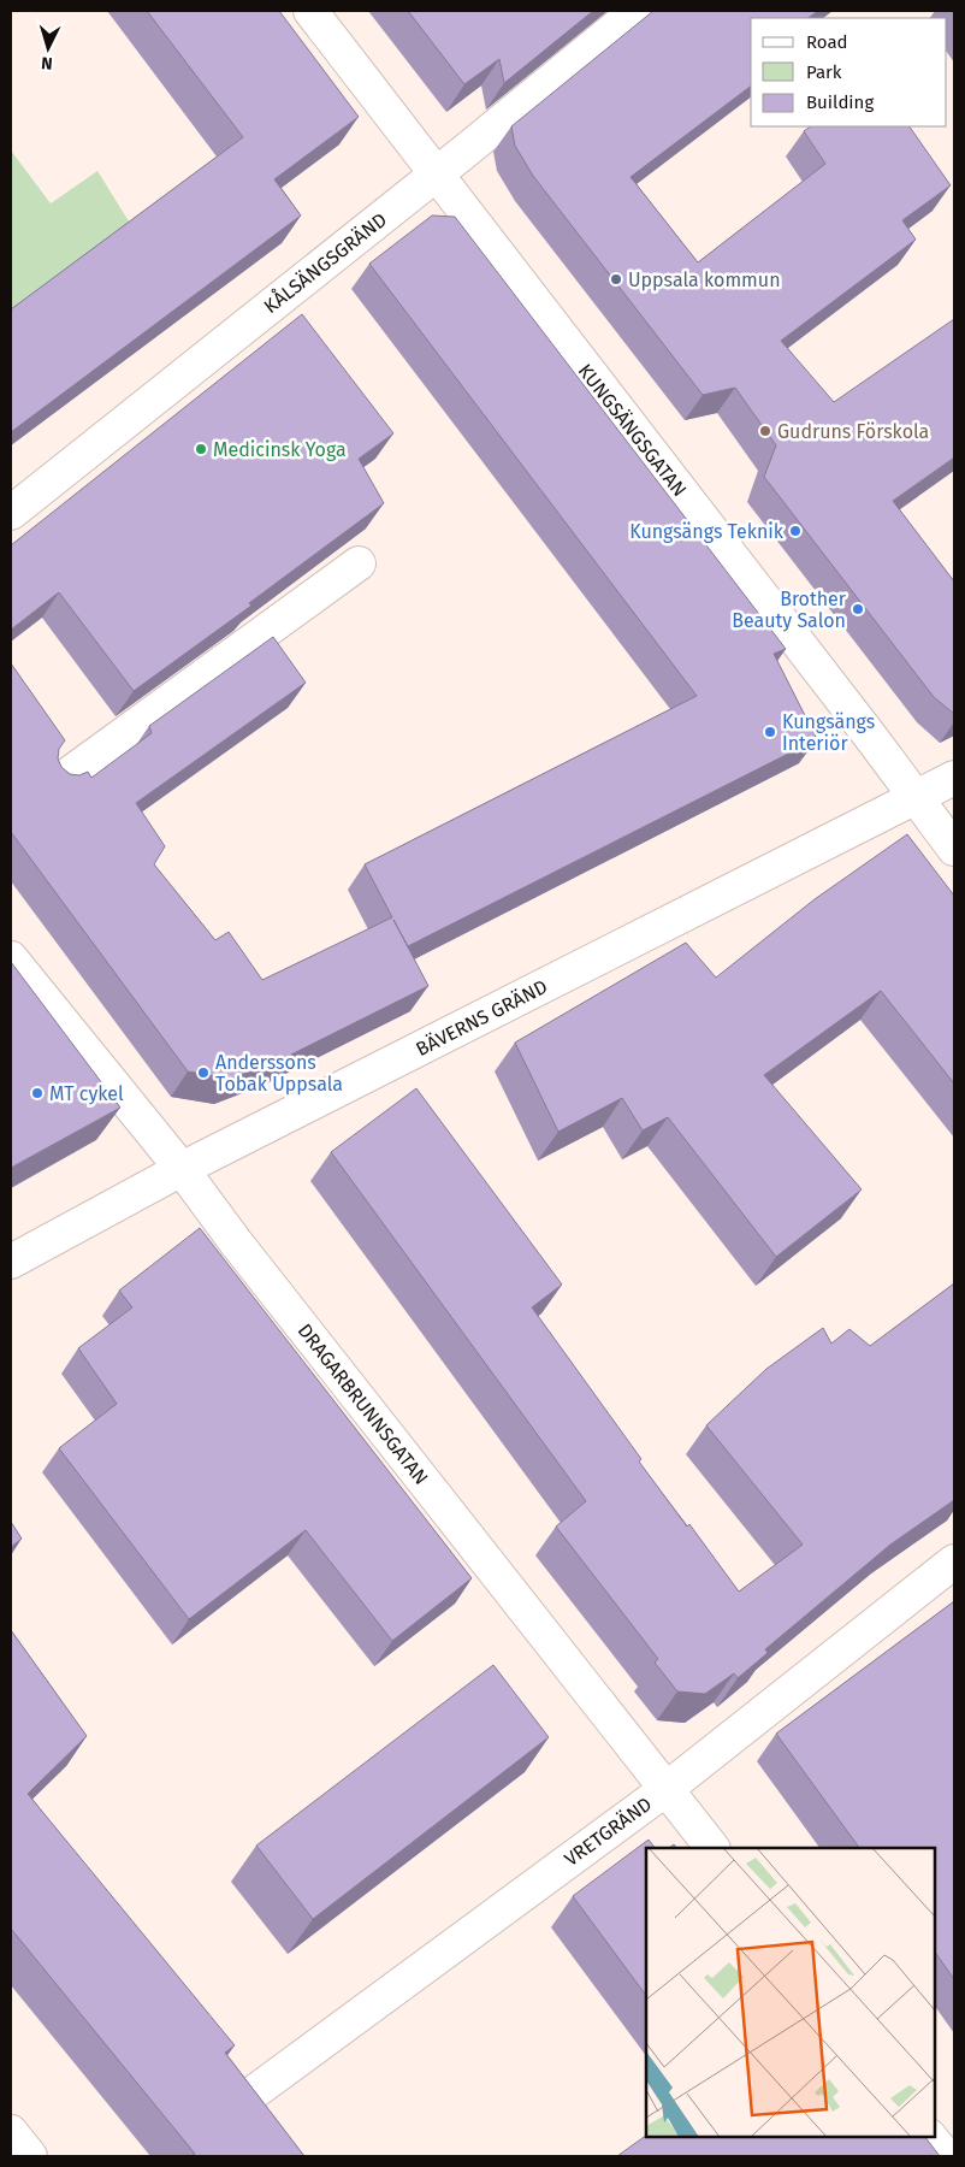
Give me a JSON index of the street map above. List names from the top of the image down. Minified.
{"streets":{"street":["KÅLSÄNGSGRÄND","KUNGSÄNGSGATAN","BÄVERNS GRÄND","DRAGARBRUNNSGATAN","VRETGRÄND"]},"crossings":[["KÅLSÄNGSGRÄND","KUNGSÄNGSGATAN"],["KUNGSÄNGSGATAN","BÄVERNS GRÄND"],["BÄVERNS GRÄND","DRAGARBRUNNSGATAN"],["DRAGARBRUNNSGATAN","VRETGRÄND"]],"places":["Uppsala kommun","Gudruns Förskola","Medicinsk Yoga","Kungsängs Teknik","Brother Beauty Salon","Kungsängs Interiör","Anderssons Tobak Uppsala","MT cykel"],"legend":["Road","Park","Building"],"north":"bottom"}
